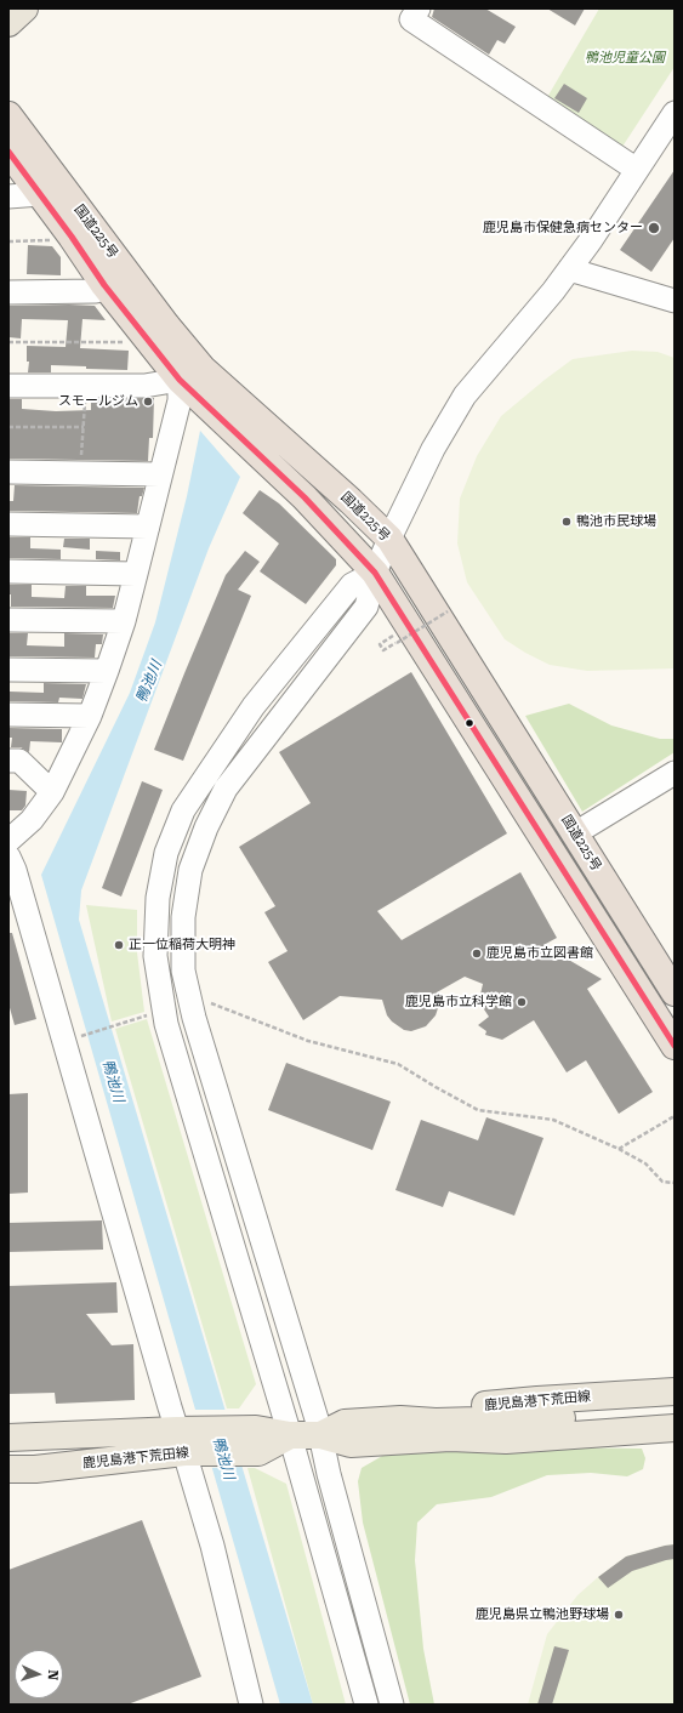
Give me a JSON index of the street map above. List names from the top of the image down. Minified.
{"streets":{"highway":["国道225号"],"main road":["鹿児島港下荒田線"]},"water":["鴨池川"],"parks":["鴨池児童公園"],"places":["鹿児島市保健急病センター","スモールジム","鴨池市民球場","正一位稲荷大明神","鹿児島市立図書館","鹿児島市立科学館","鹿児島県立鴨池野球場"],"north":"right"}
